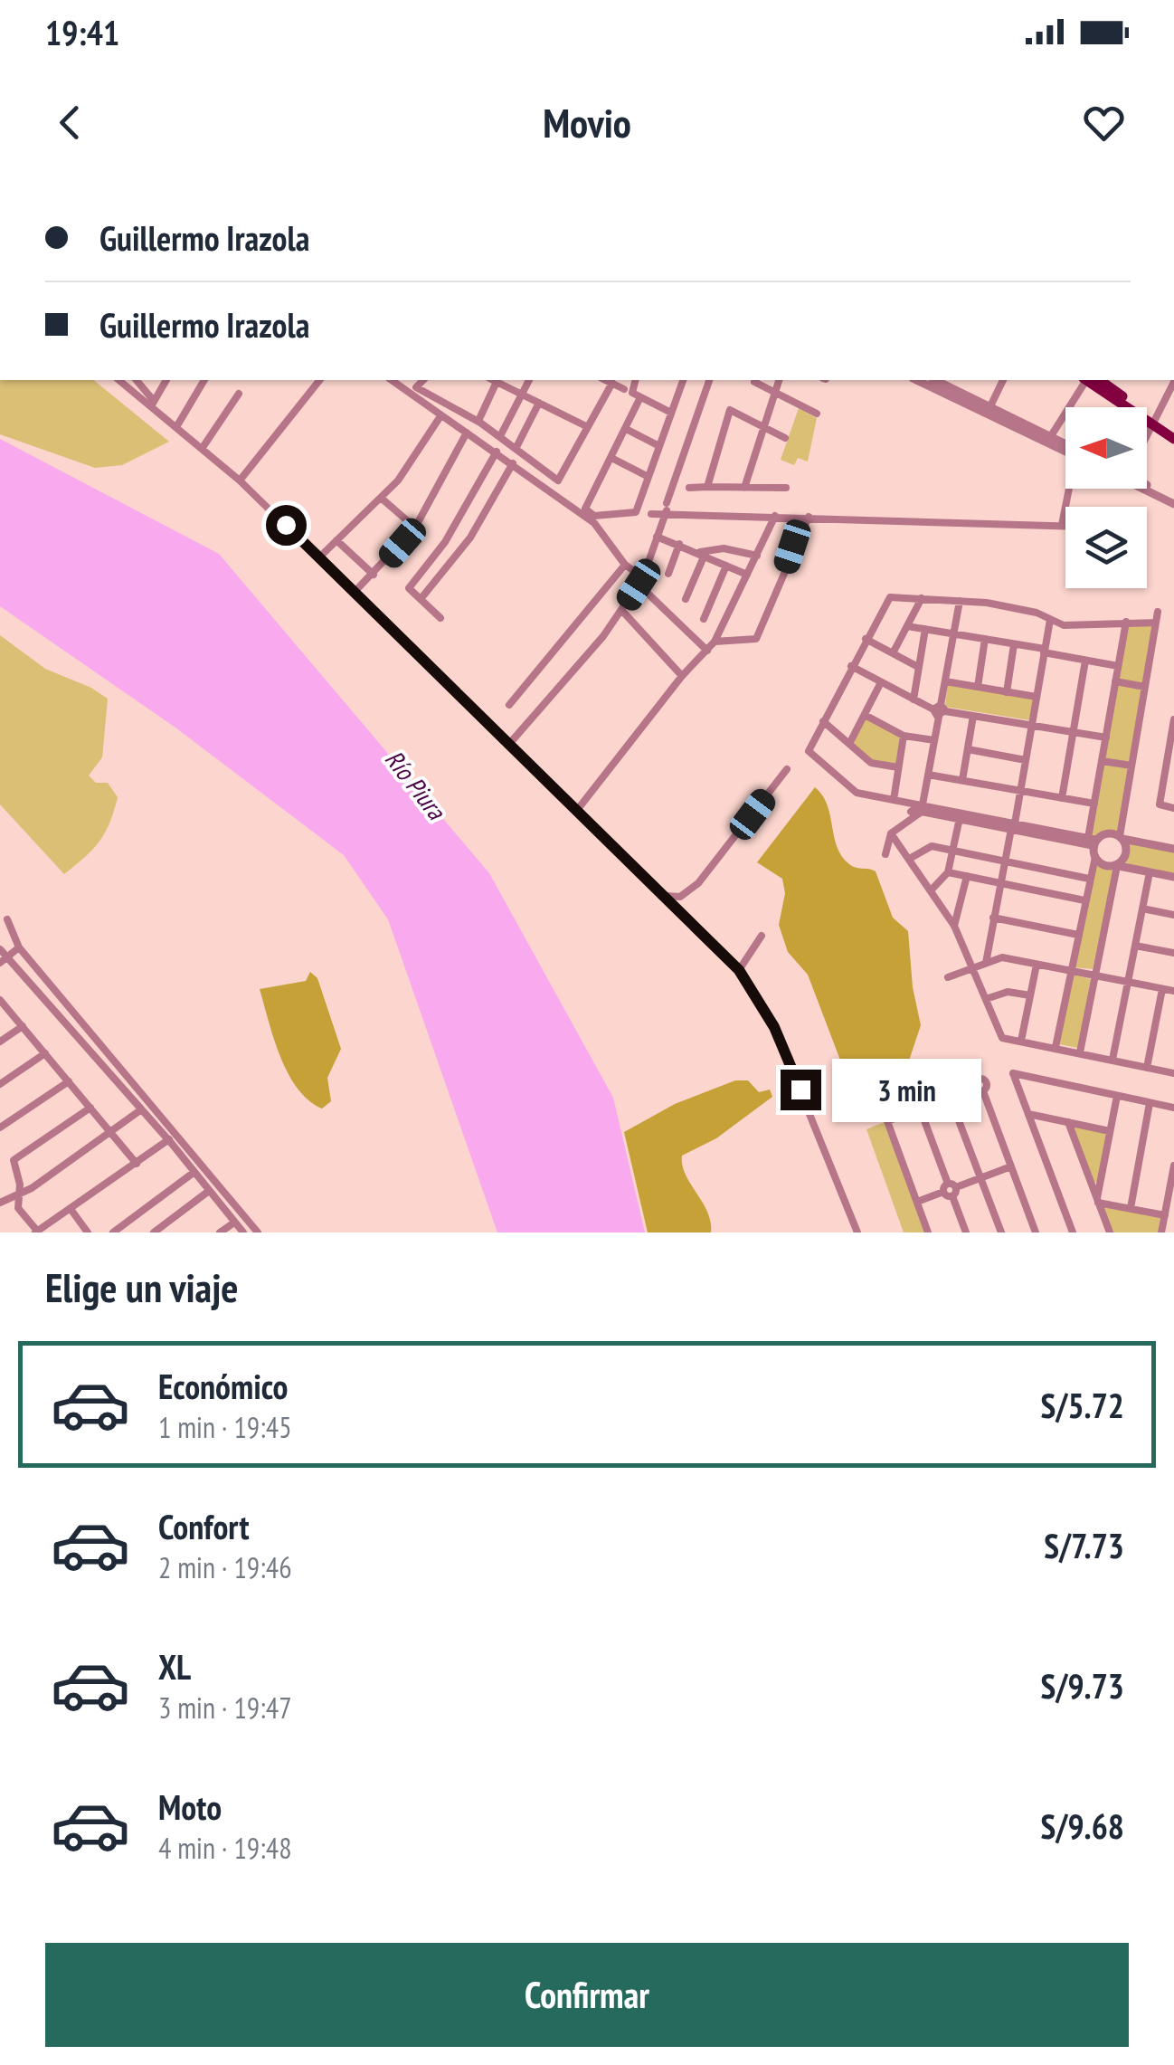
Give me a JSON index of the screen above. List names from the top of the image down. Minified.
{"water":["Río Piura"],"north":"left","page":{"status":"19:41","header":"Movio","banner":["Guillermo Irazola","Guillermo Irazola"],"bubble":"3 min","heading":"Elige un viaje","list":[{"name":"Económico","note":"1 min · 19:45","value":"S/5.72"},{"name":"Confort","note":"2 min · 19:46","value":"S/7.73"},{"name":"XL","note":"3 min · 19:47","value":"S/9.73"},{"name":"Moto","note":"4 min · 19:48","value":"S/9.68"}],"buttons":"Confirmar"}}
